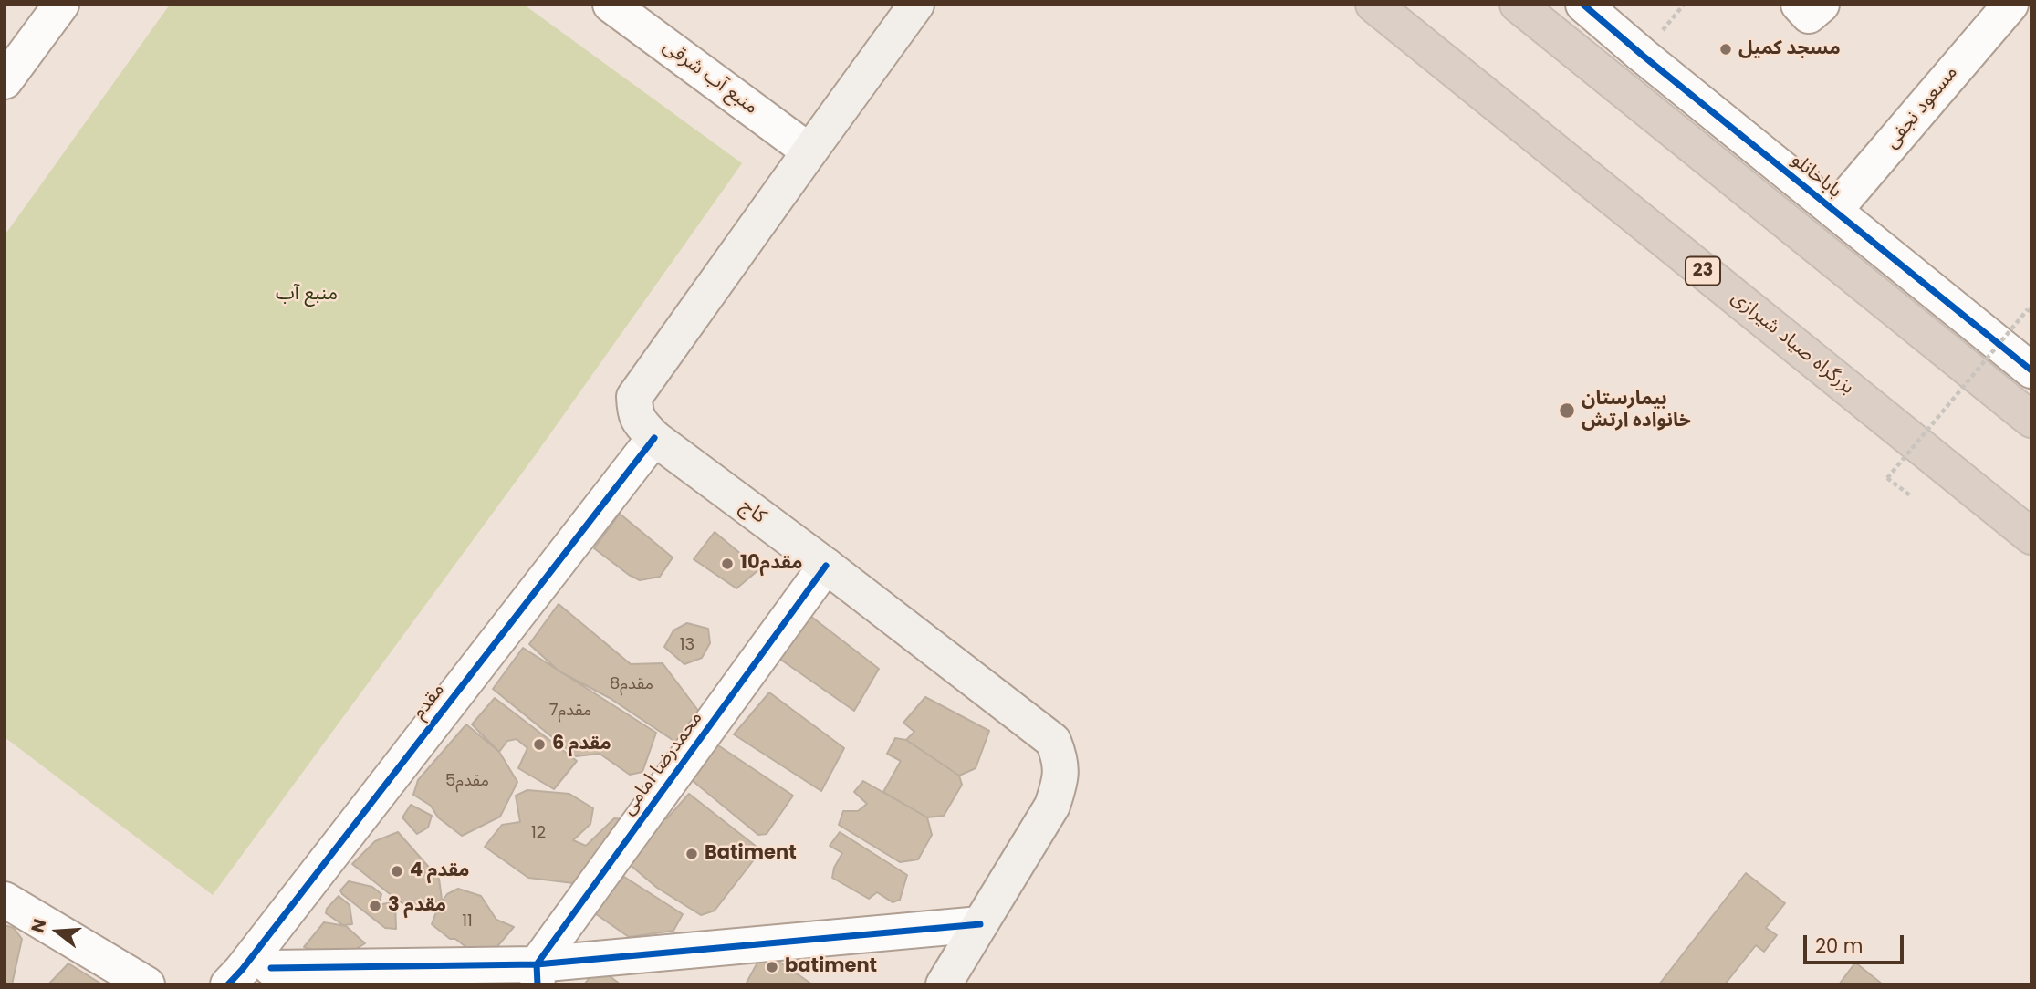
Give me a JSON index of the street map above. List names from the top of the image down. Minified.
{"streets":{"highway":["23","بزرگراه صیاد شیرازی"],"main road":["کاج"],"street":["منبع آب شرقی","مسعود نجفی","باباخانلو","مقدم","محمدرضا امامی"]},"crossings":[["منبع آب شرقی","کاج"],["مسعود نجفی","باباخانلو"],["کاج","مقدم"],["کاج","محمدرضا امامی"]],"parks":["منبع آب"],"places":["مسجد کمیل","بیمارستان خانواده ارتش","10مقدم","6 مقدم","Batiment","4 مقدم","3 مقدم","batiment"],"house_numbers":["13","8مقدم","7مقدم","5مقدم","12","11"],"scale_bar":"20 m","north":"left"}
